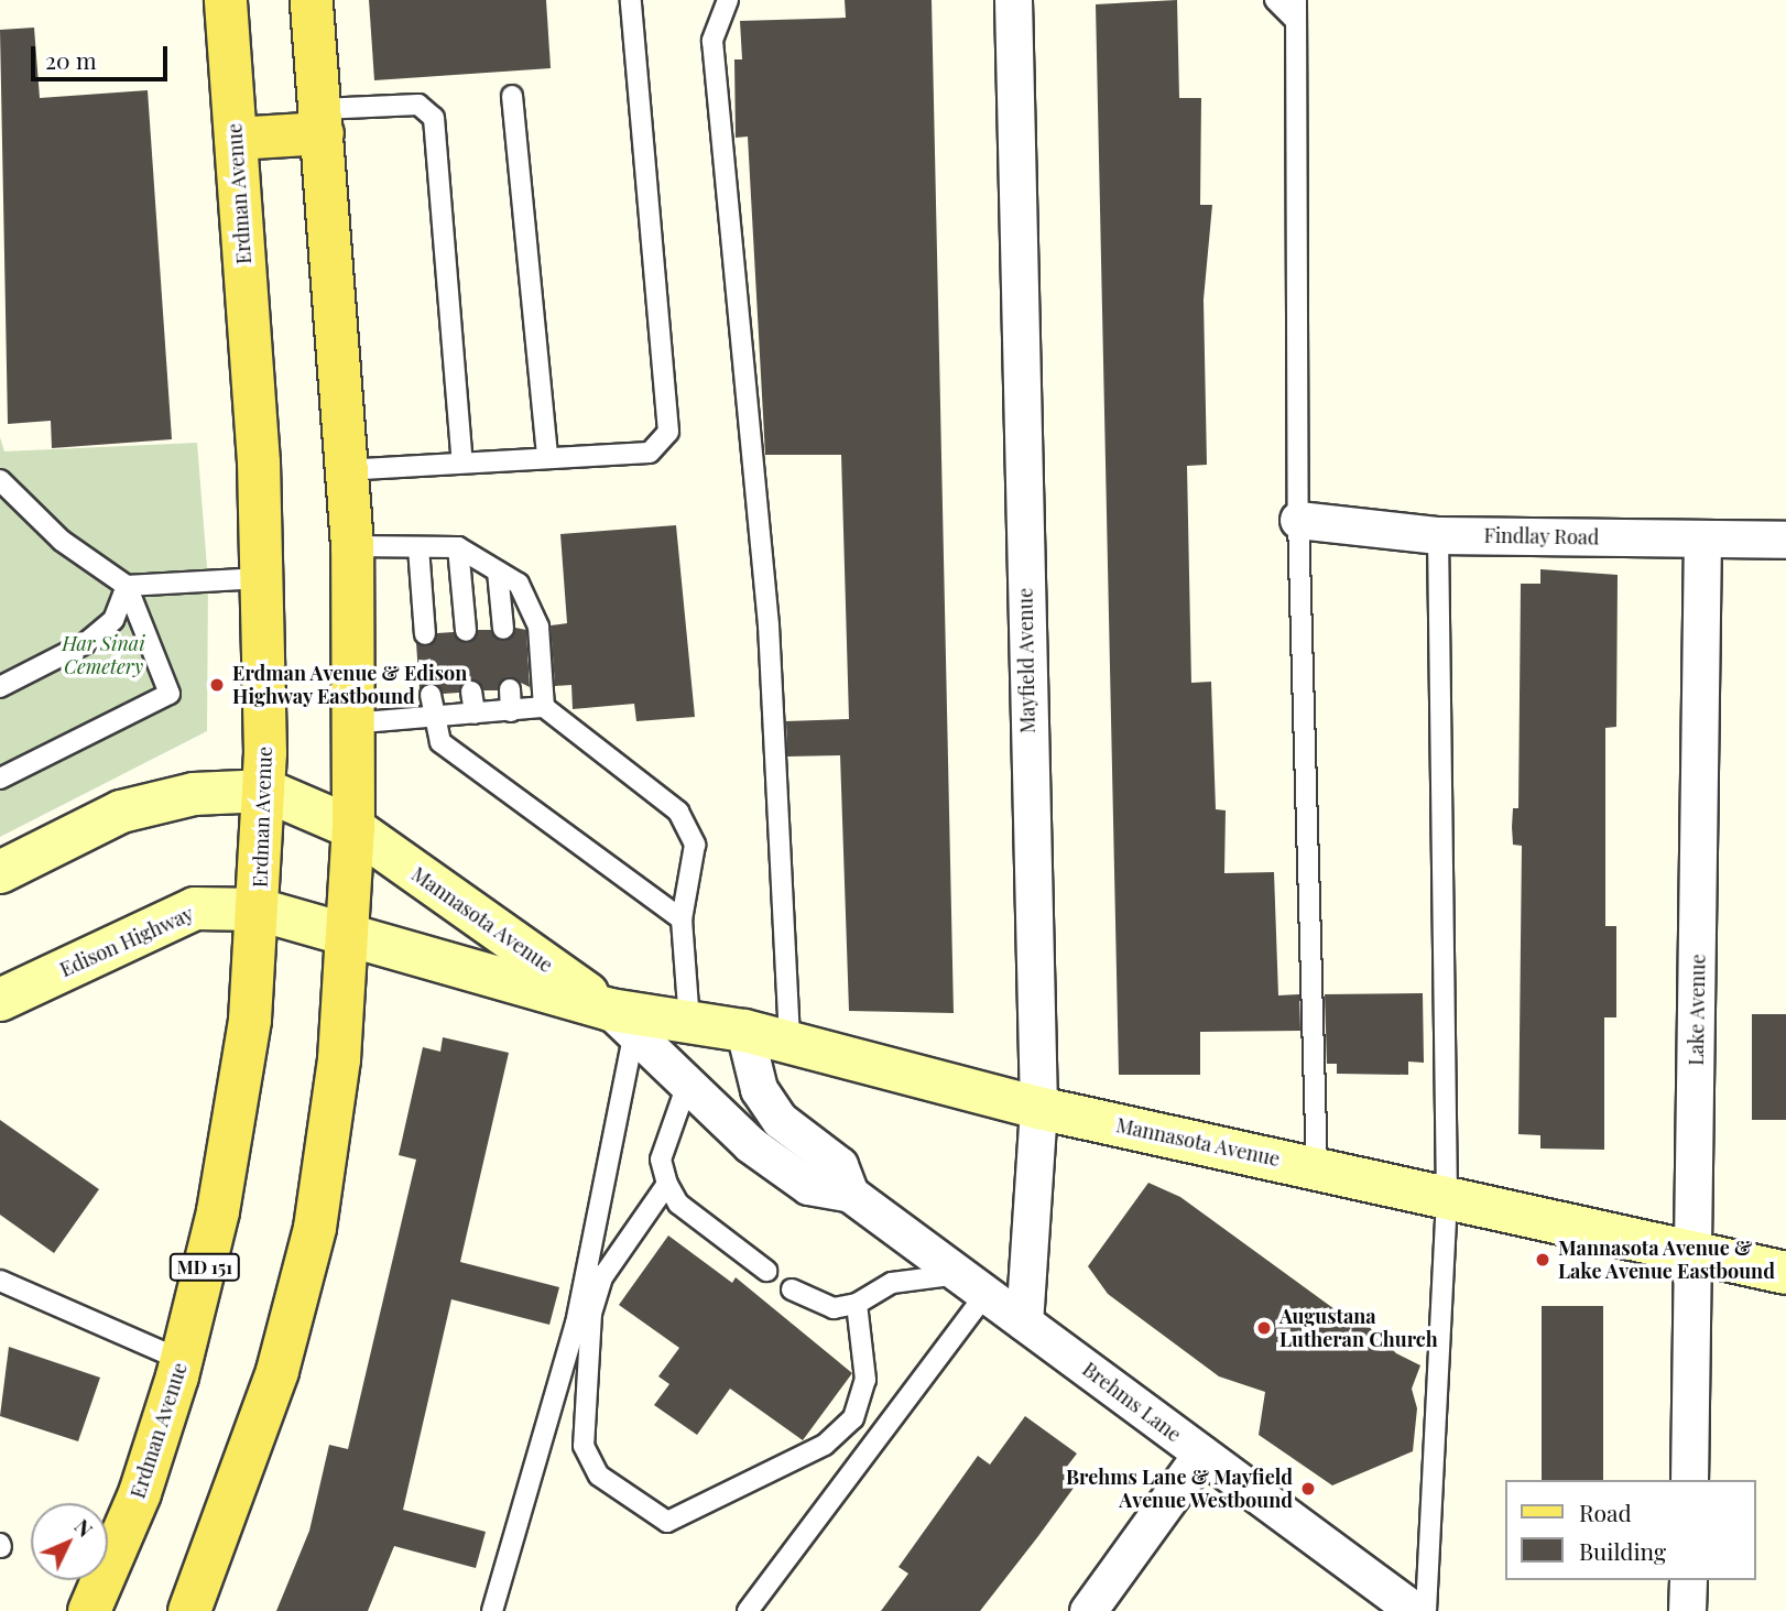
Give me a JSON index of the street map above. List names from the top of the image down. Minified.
{"streets":{"main road":["Erdman Avenue","MD 151"],"street":["Findlay Road","Mayfield Avenue","Mannasota Avenue","Edison Highway","Lake Avenue","Brehms Lane"]},"crossings":[["Erdman Avenue","Edison Highway"],["Findlay Road","Lake Avenue"],["Mayfield Avenue","Mannasota Avenue"],["Mayfield Avenue","Brehms Lane"],["Mannasota Avenue","Edison Highway"],["Mannasota Avenue","Lake Avenue"],["Mannasota Avenue","Brehms Lane"]],"parks":["Har Sinai Cemetery"],"places":["Erdman Avenue & Edison Highway Eastbound","Mannasota Avenue & Lake Avenue Eastbound","Augustana Lutheran Church","Brehms Lane & Mayfield Avenue Westbound"],"legend":["Road","Building"],"scale_bar":"20 m","north":"top right"}
